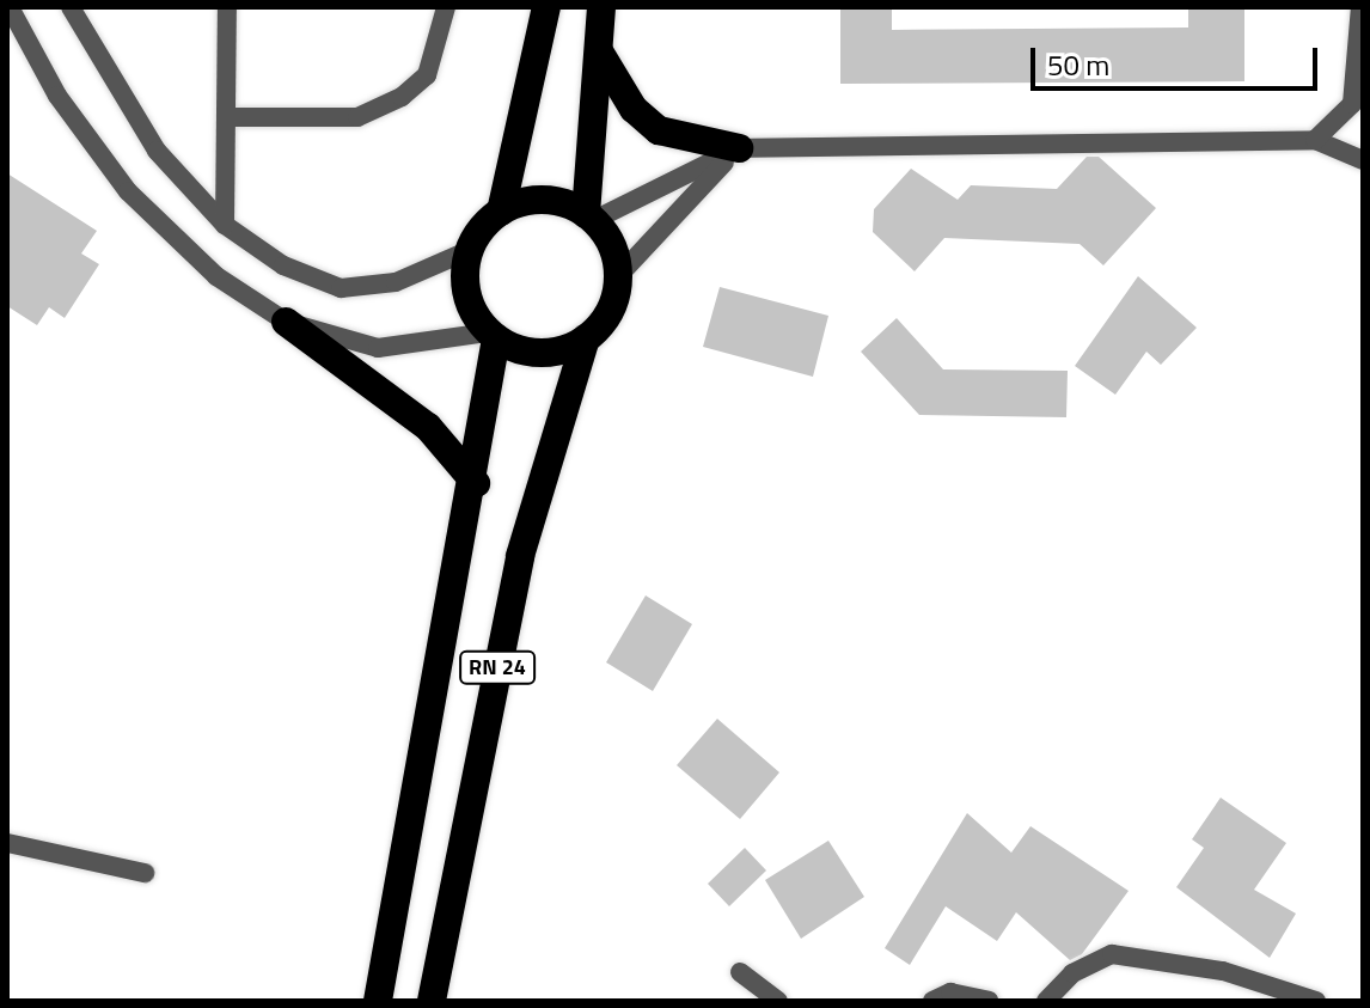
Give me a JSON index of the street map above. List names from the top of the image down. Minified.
{"streets":{"highway":["RN 24"]},"scale_bar":"50 m"}
